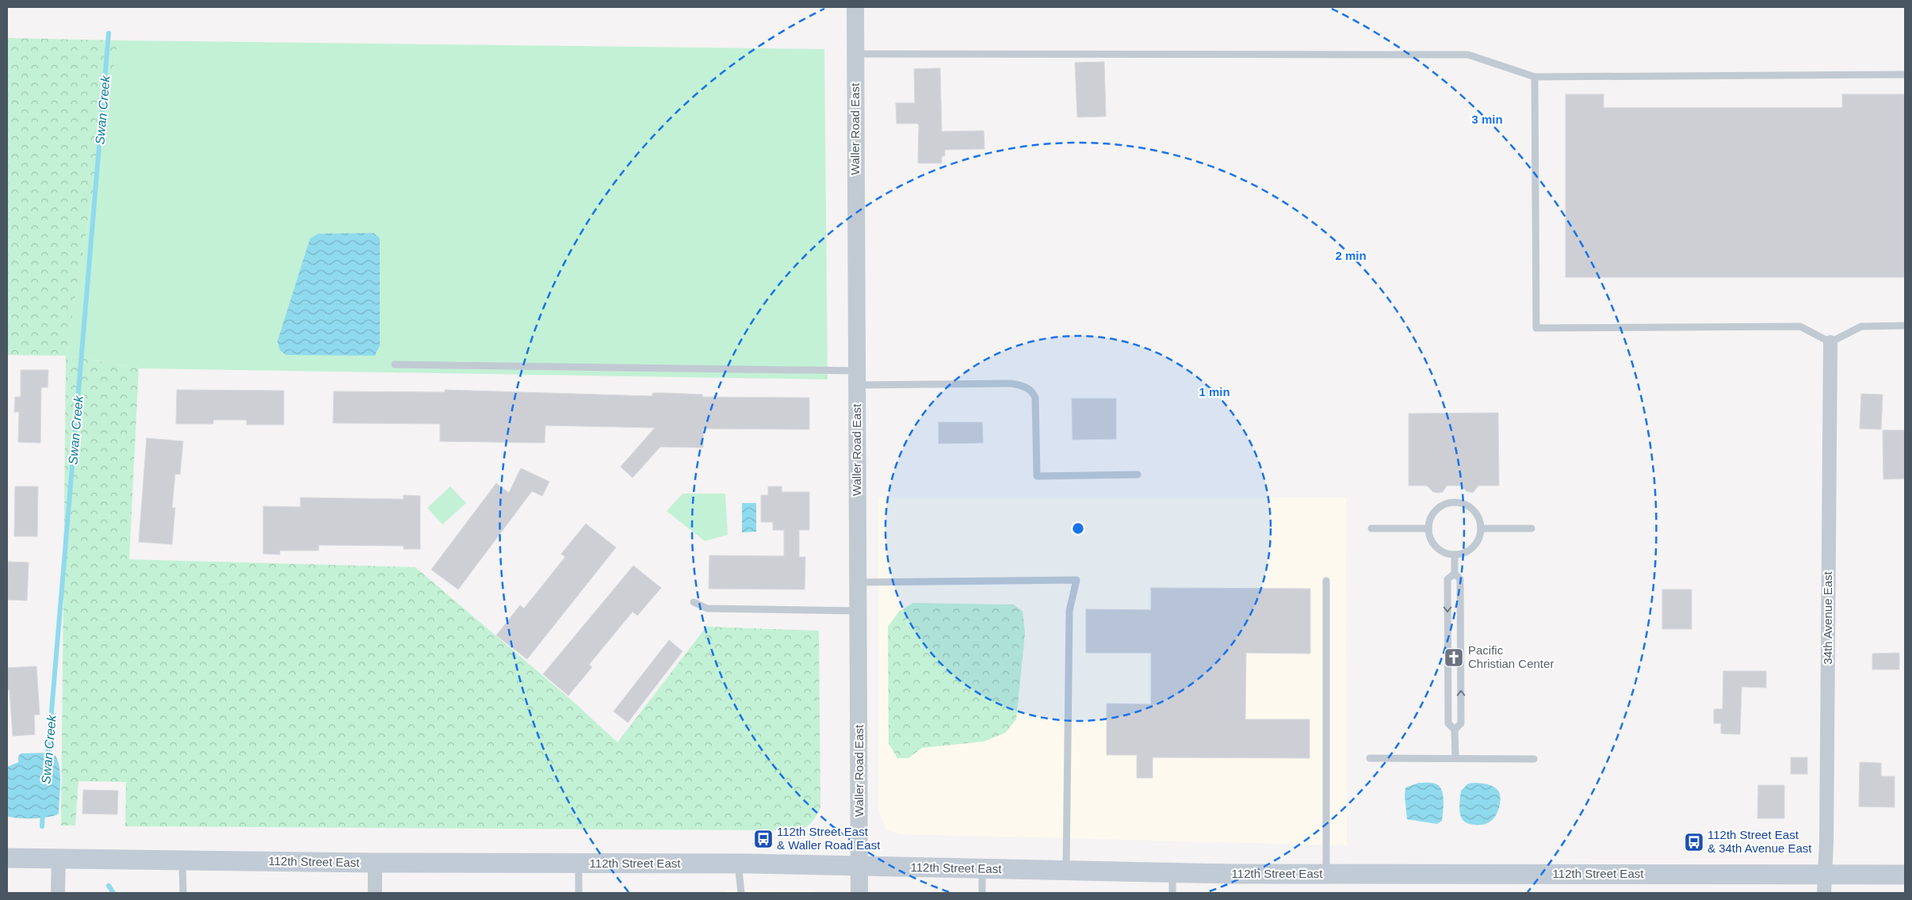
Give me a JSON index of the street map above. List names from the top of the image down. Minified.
{"streets":{"main road":["112th Street East"],"street":["Waller Road East","34th Avenue East"]},"crossings":[["Waller Road East","112th Street East"],["34th Avenue East","112th Street East"]],"water":["Swan Creek"],"places":{"church":["Pacific Christian Center"],"bus stop":["112th Street East & Waller Road East","112th Street East & 34th Avenue East"]},"rings":["3 min","2 min","1 min"]}
